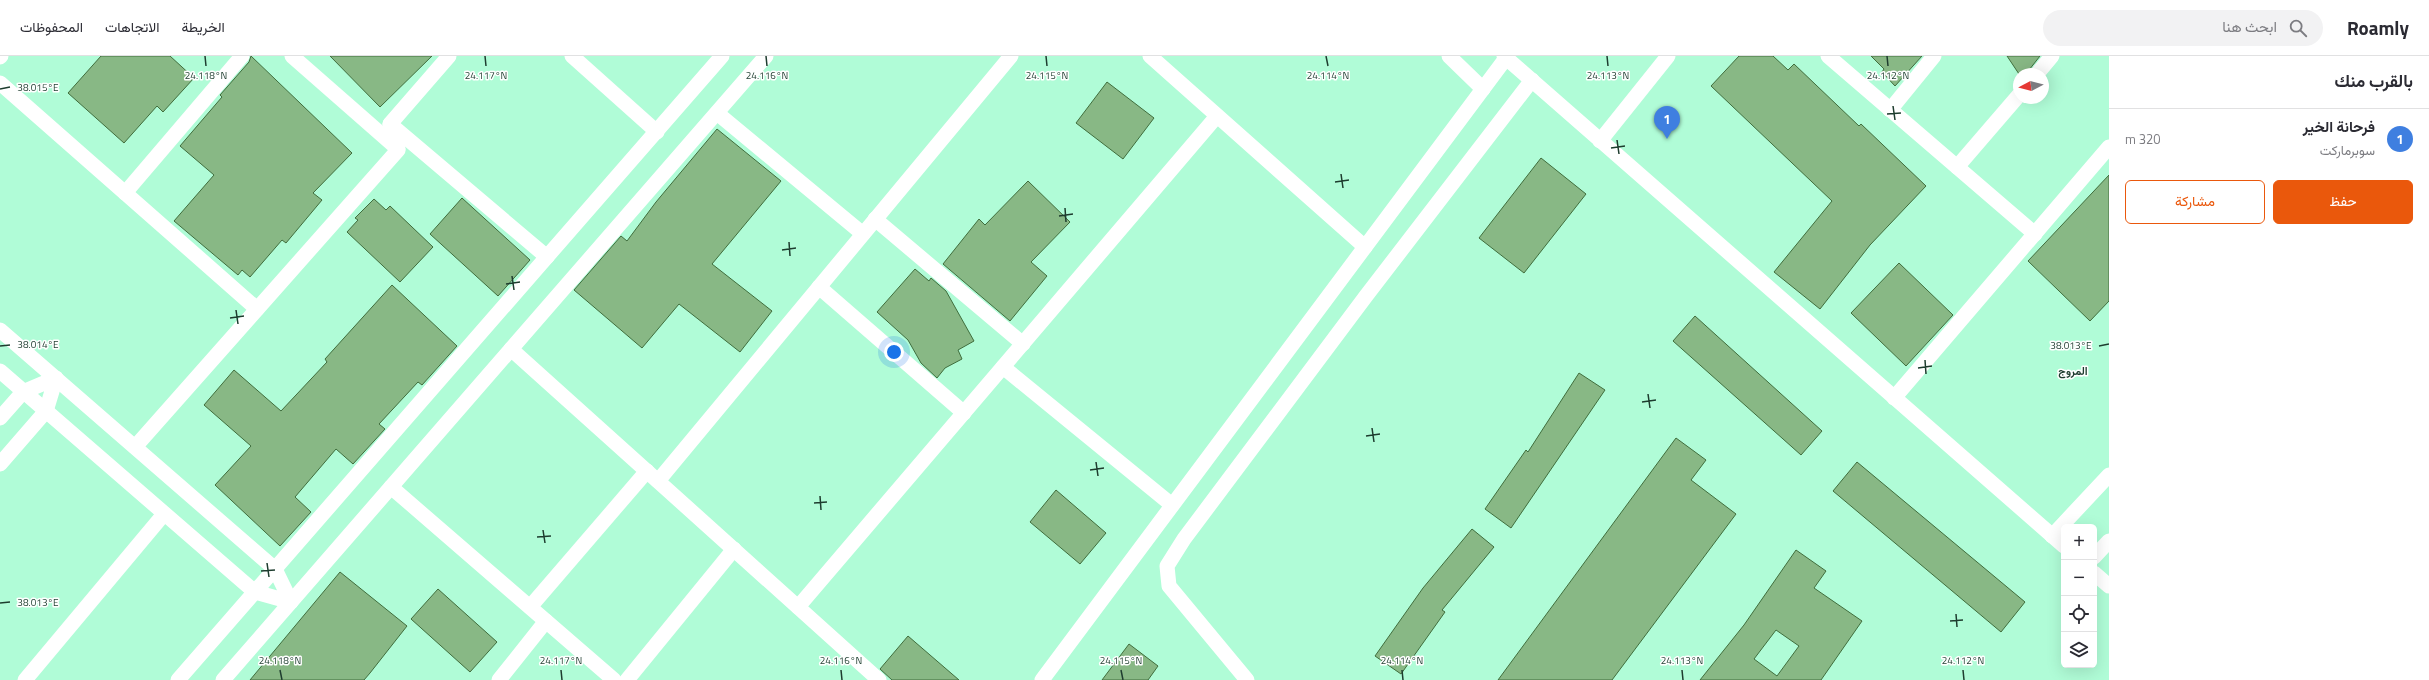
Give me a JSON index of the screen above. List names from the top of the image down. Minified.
{"districts":["المروج"],"north":"left","page":{"header":"Roamly","search":"ابحث هنا","nav":["الخريطة","الاتجاهات","المحفوظات"],"heading":"بالقرب منك","pins":"1","list":[{"mark":"1","name":"فرحانة الخير","note":"سوبرماركت","value":"320 m"}],"buttons":["حفظ","مشاركة"],"map_buttons":["+","−"]},"coordinates":["24.118°N","24.117°N","24.116°N","24.115°N","24.114°N","24.113°N","24.112°N","38.015°E","38.014°E","38.013°E"]}
